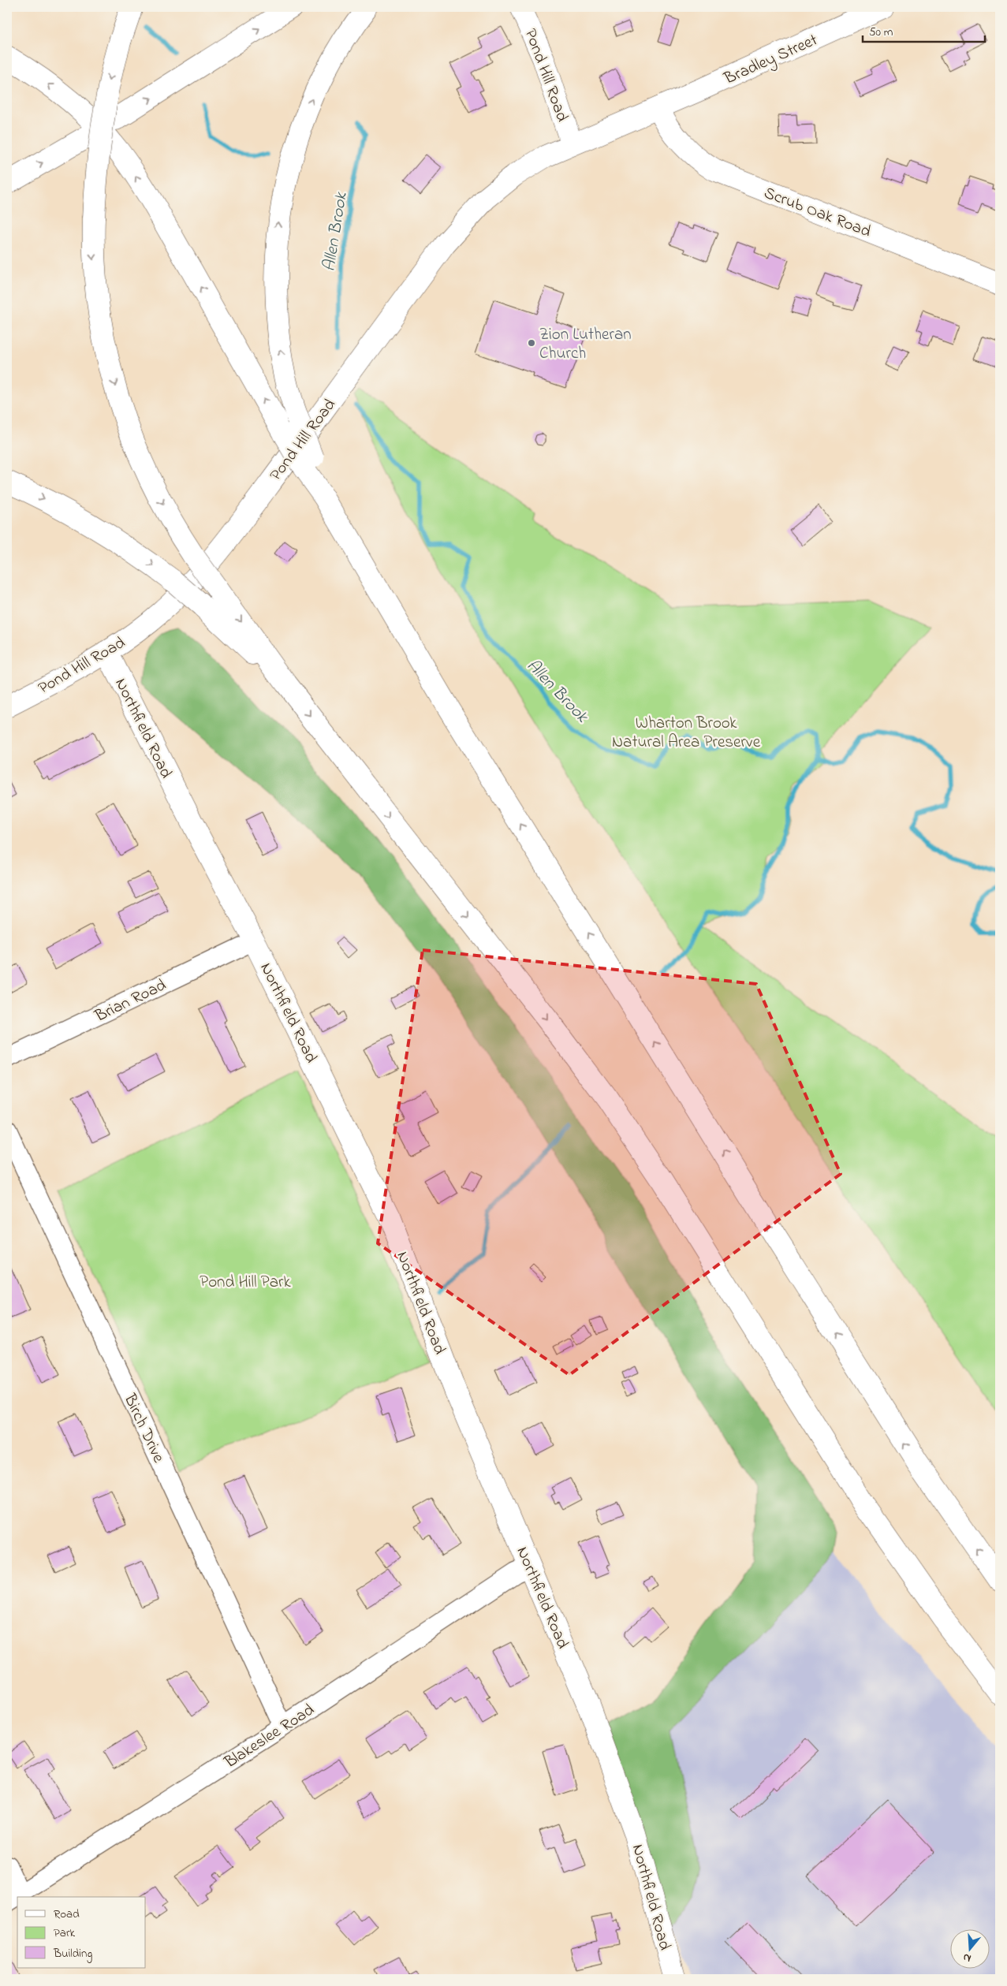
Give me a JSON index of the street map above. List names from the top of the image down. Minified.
{"streets":{"main road":["Bradley Street","Pond Hill Road","Scrub Oak Road","Northfield Road"],"street":["Brian Road","Birch Drive","Blakeslee Road"]},"crossings":[["Bradley Street","Pond Hill Road"],["Bradley Street","Scrub Oak Road"],["Pond Hill Road","Scrub Oak Road"],["Pond Hill Road","Northfield Road"],["Northfield Road","Brian Road"],["Northfield Road","Blakeslee Road"],["Birch Drive","Blakeslee Road"]],"water":["Allen Brook"],"parks":["Wharton Brook Natural Area Preserve","Pond Hill Park"],"places":["Zion Lutheran Church"],"legend":["Road","Park","Building"],"scale_bar":"50 m","north":"bottom"}
